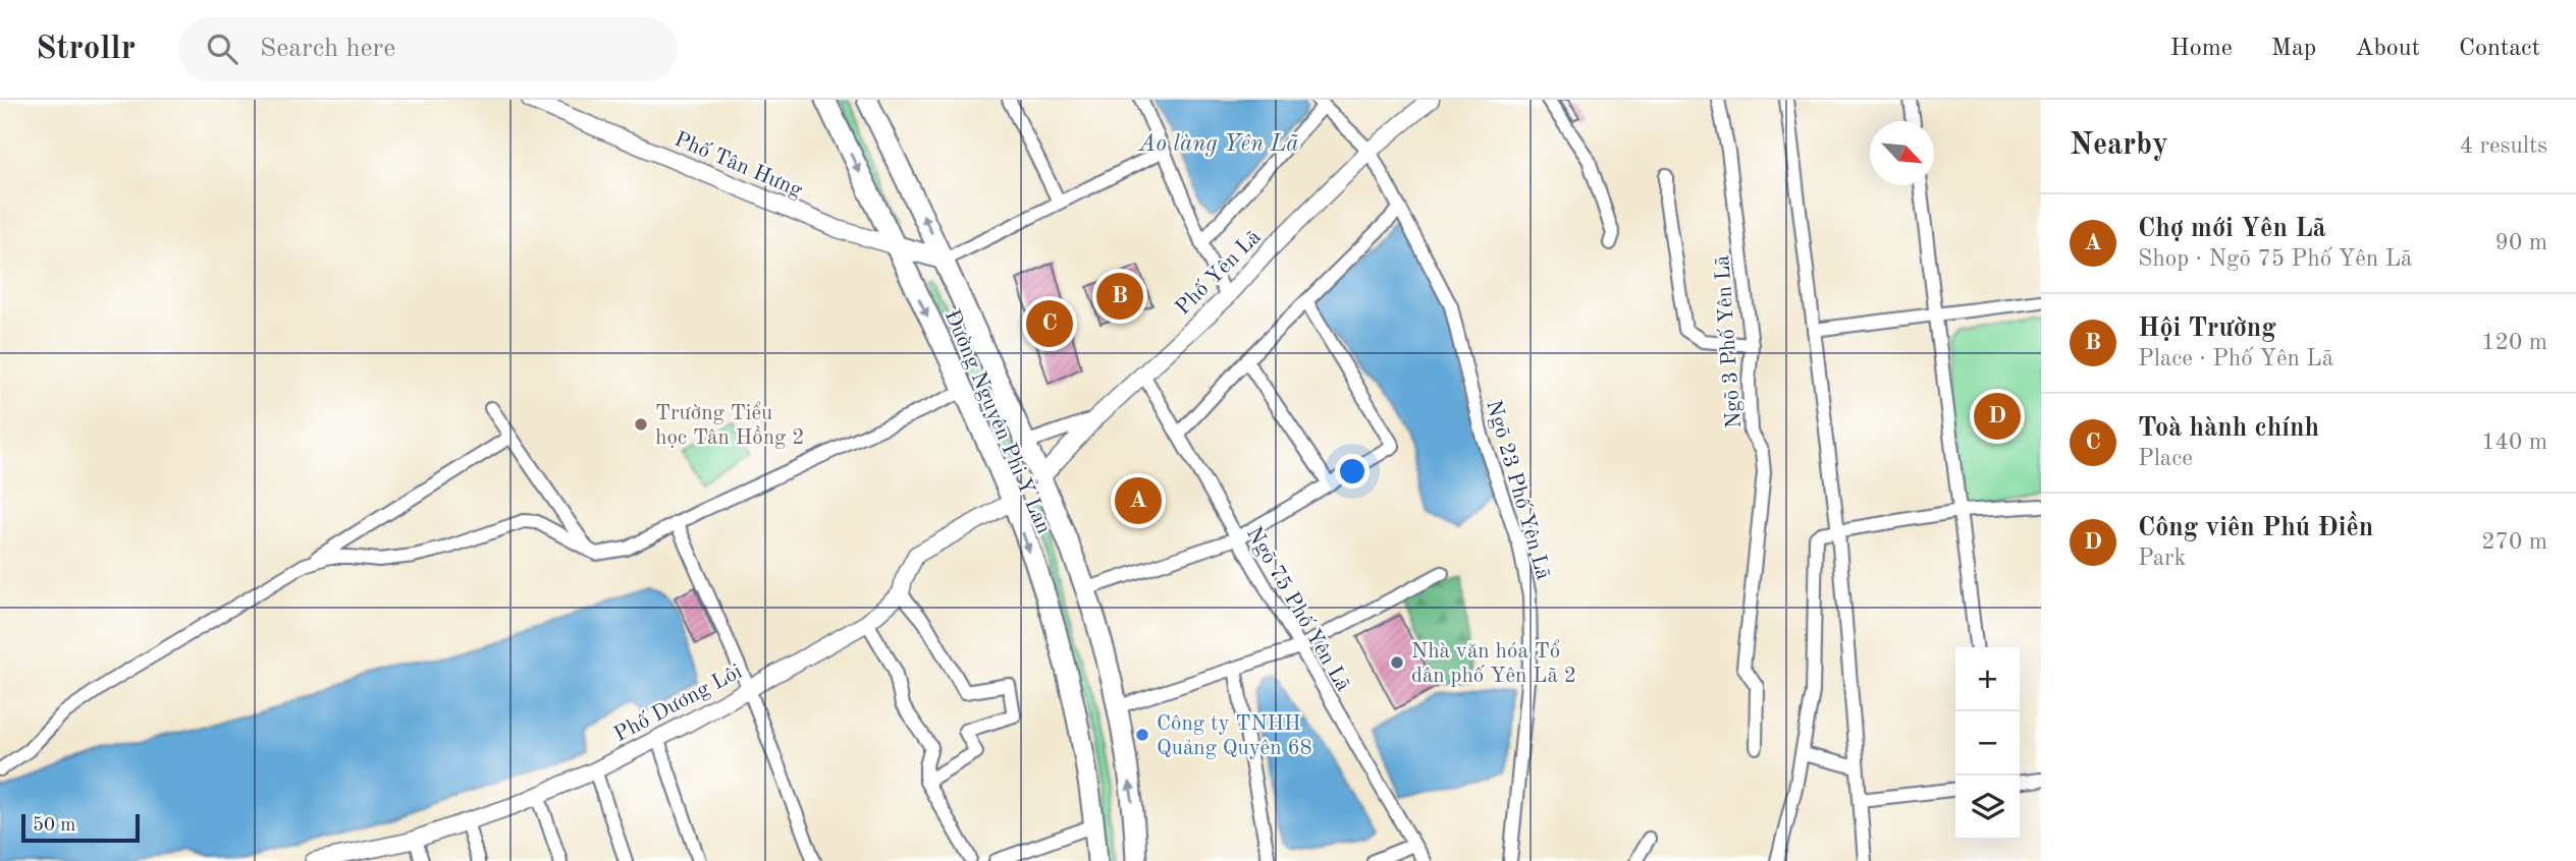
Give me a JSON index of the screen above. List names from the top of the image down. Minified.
{"streets":{"main road":["Đường Nguyên Phi Ỷ Lan"],"street":["Phố Tân Hưng","Phố Yên Lã","Ngõ 3 Phố Yên Lã","Ngõ 23 Phố Yên Lã","Ngõ 75 Phố Yên Lã","Phố Dương Lôi"]},"crossings":[["Phố Tân Hưng","Đường Nguyên Phi Ỷ Lan"],["Phố Yên Lã","Đường Nguyên Phi Ỷ Lan"],["Phố Yên Lã","Ngõ 23 Phố Yên Lã"],["Phố Yên Lã","Ngõ 75 Phố Yên Lã"],["Đường Nguyên Phi Ỷ Lan","Phố Dương Lôi"]],"water":["Ao làng Yên Lã"],"places":["Trường Tiểu học Tân Hồng 2","Nhà văn hóa Tổ dân phố Yên Lã 2","Công ty TNHH Quảng Quyên 68"],"scale_bar":"50 m","north":"bottom right","page":{"header":"Strollr","search":"Search here","nav":["Home","Map","About","Contact"],"heading":["Nearby","4 results"],"list":[{"mark":"A","name":"Chợ mới Yên Lã","note":"Shop · Ngõ 75 Phố Yên Lã","value":"90 m"},{"mark":"B","name":"Hội Trường","note":"Place · Phố Yên Lã","value":"120 m"},{"mark":"C","name":"Toà hành chính","note":"Place","value":"140 m"},{"mark":"D","name":"Công viên Phú Điền","note":"Park","value":"270 m"}],"pins":["B","C","D","A"],"map_buttons":["+","−"],"scale":"50 m"}}
